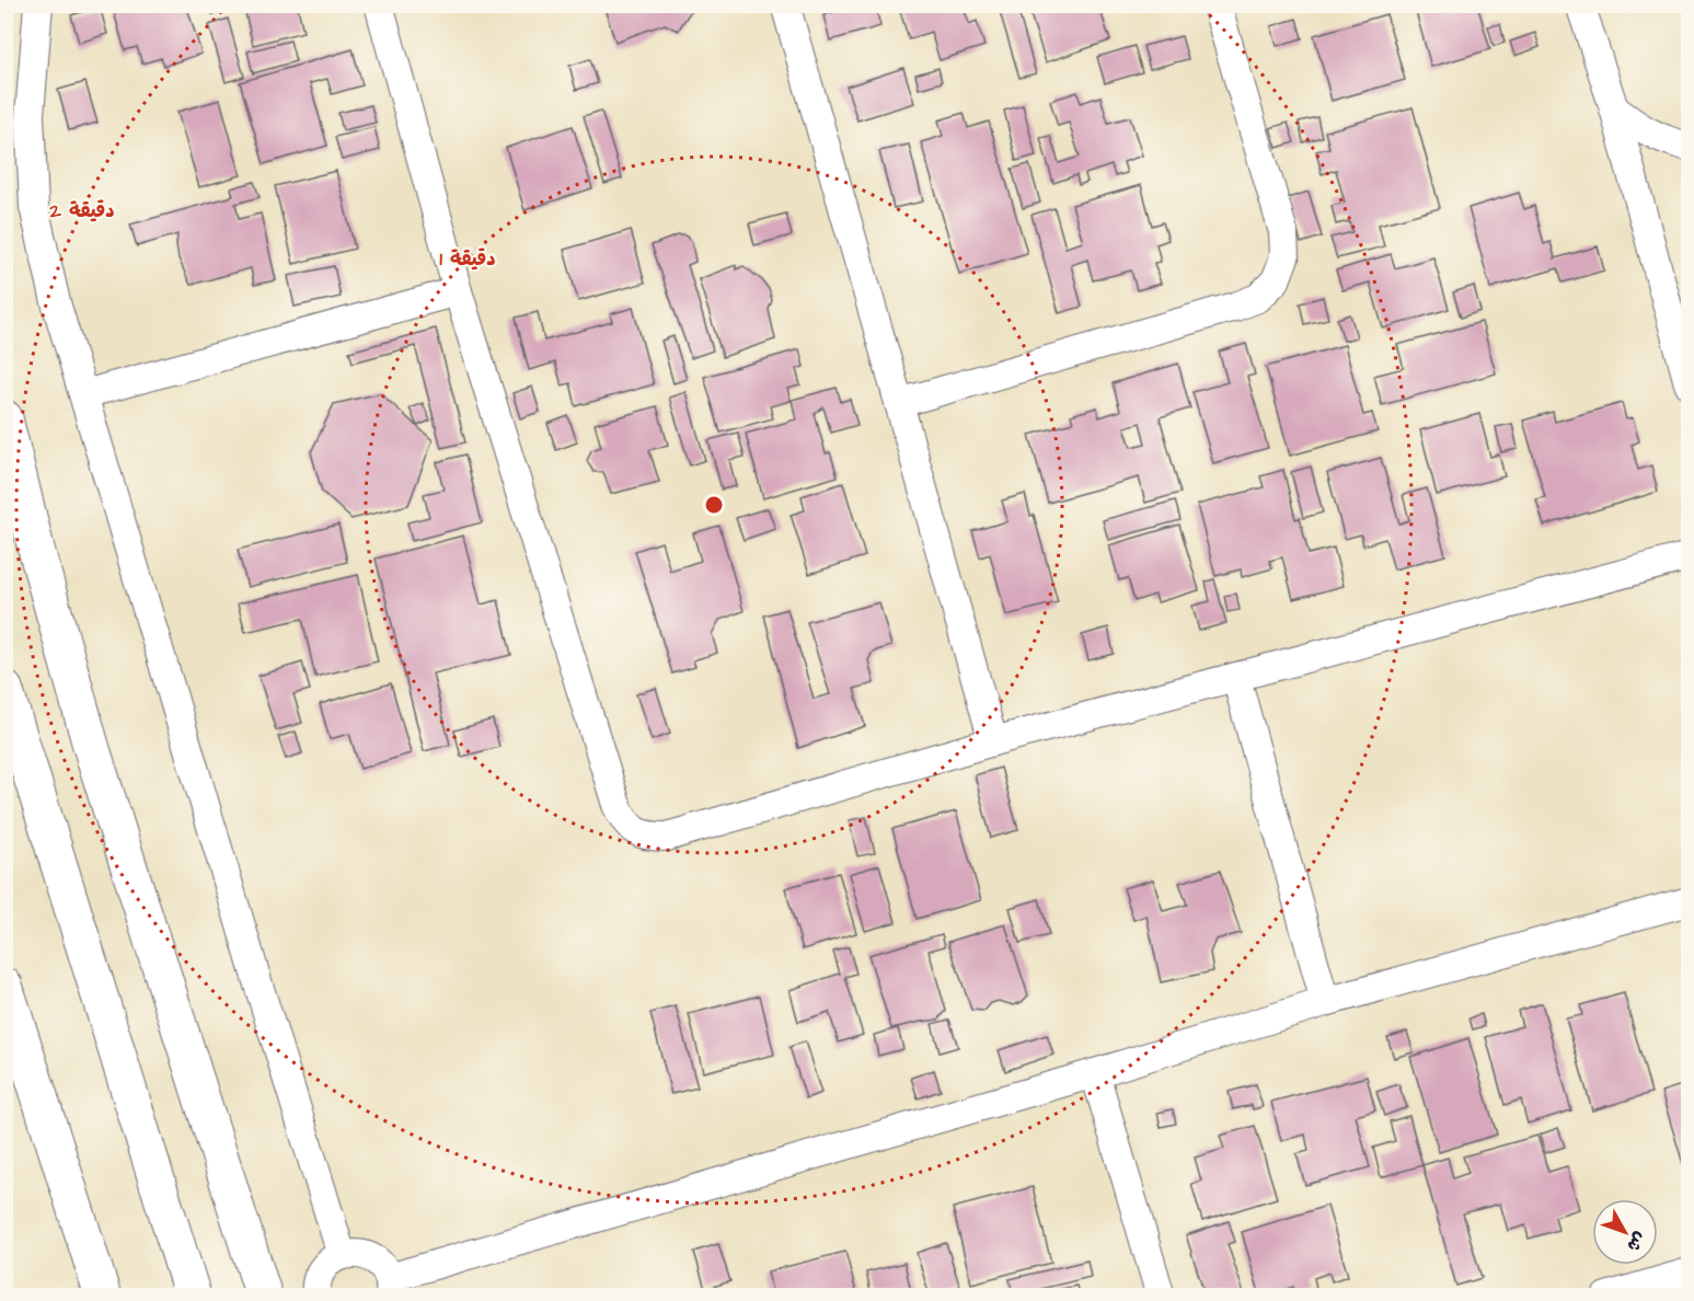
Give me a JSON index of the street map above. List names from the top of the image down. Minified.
{"north":"bottom right","rings":["2 دقيقة","1 دقيقة"]}
